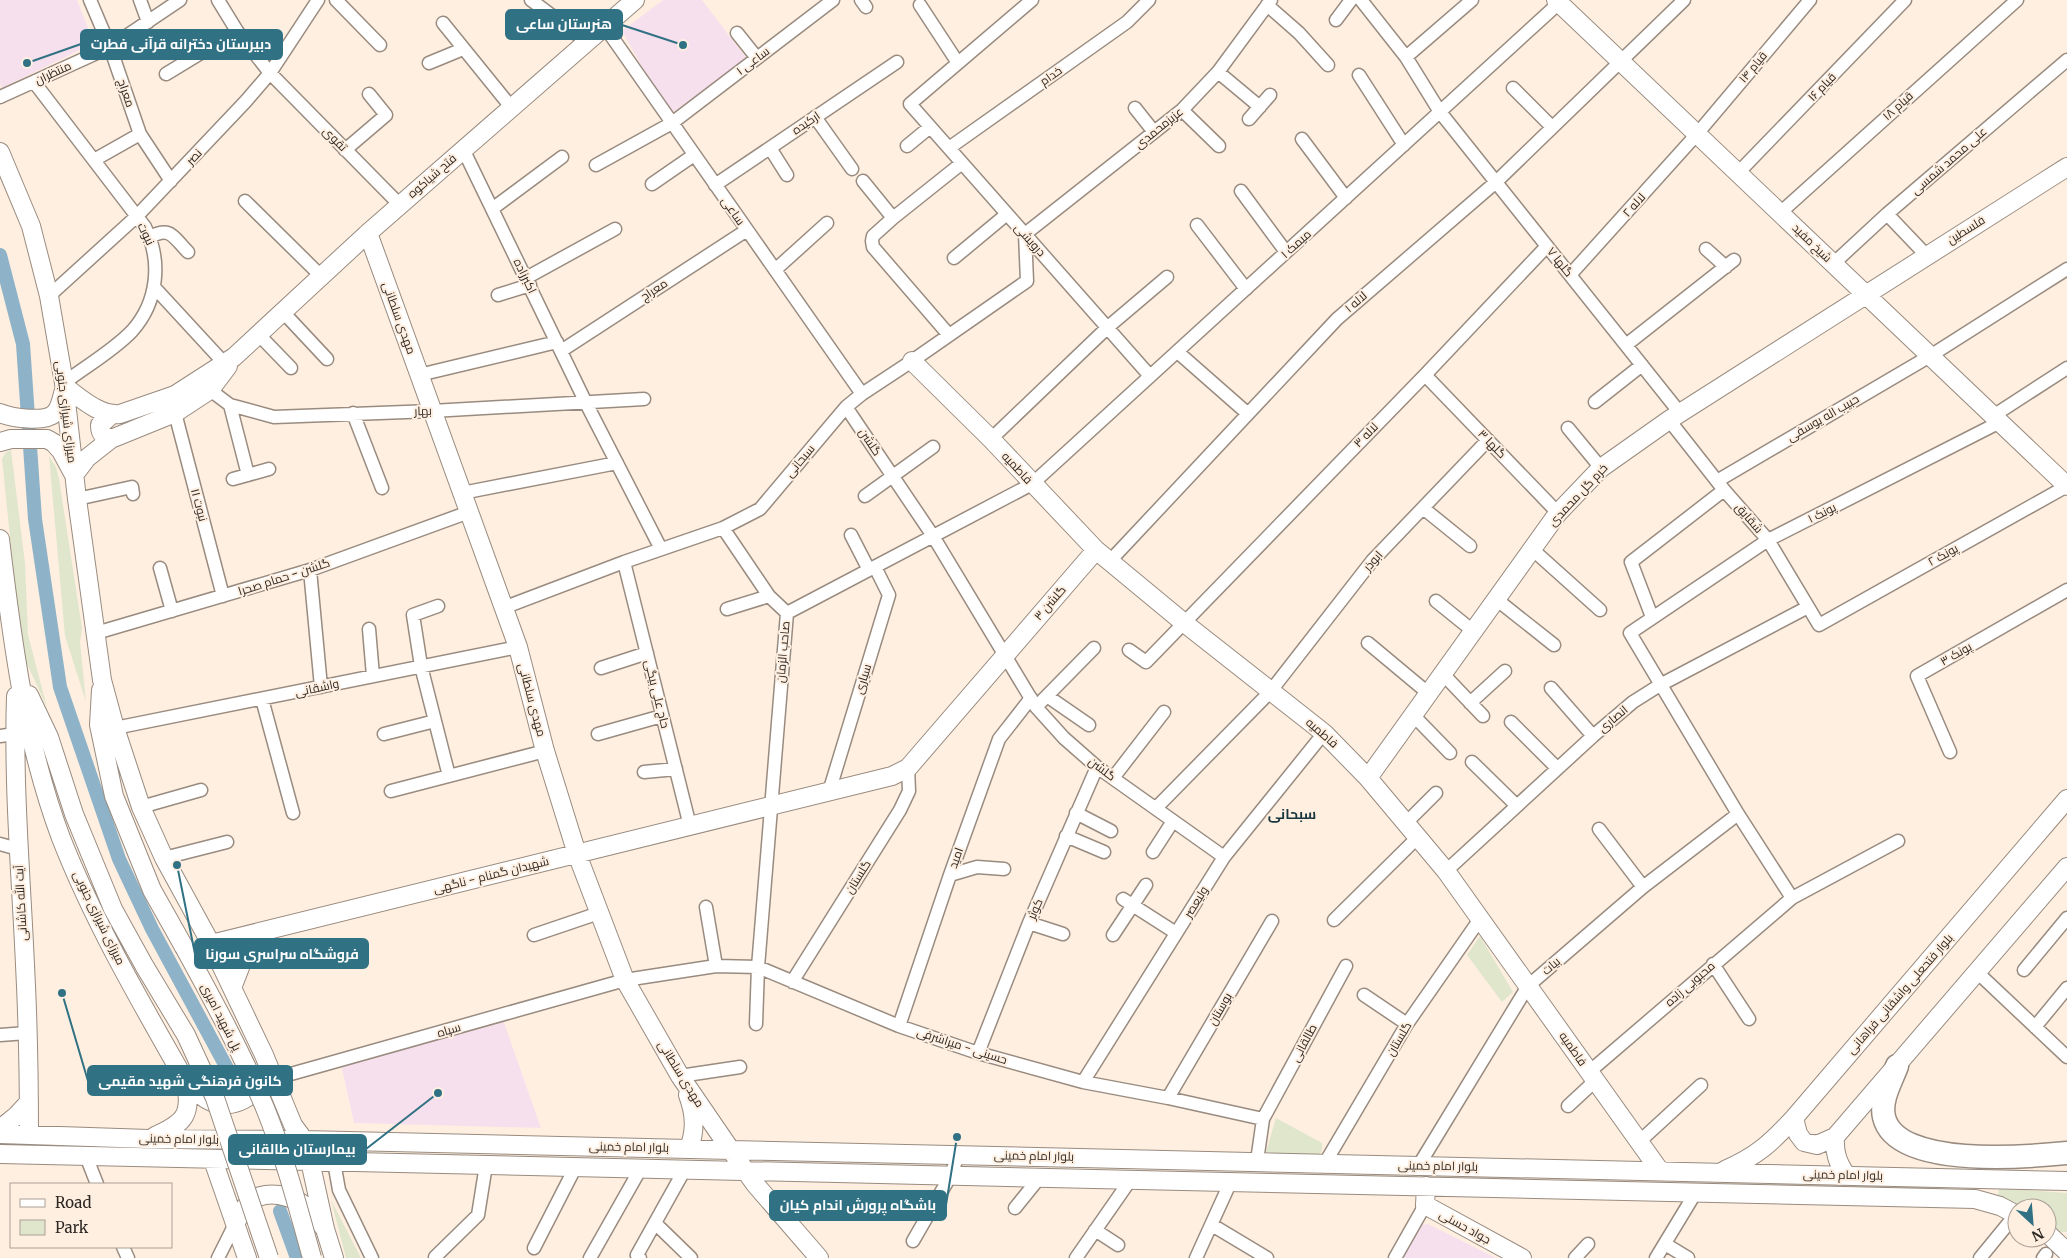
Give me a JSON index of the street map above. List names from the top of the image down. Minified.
{"streets":{"street":["ساعی ۱","قیام ۱۴","منتظران","خدام","قیام ۱۶","معراج","قیام ۱۸","ارکیده","عزیزمحمدی","تقوی","نصر","علی محمد شمسی","فتح شیاکوه","لاله ۲","ساعی","فلسطین","نبوت","درویشی","شیخ مفید","میمک ۱","گلها ۷","اکبرزاده","لاله ۱","مهدی سلطانی","بهار","میرزای شیرازی جنوبی","حبیب اله یوسفی","لاله ۳","گلشن","گلها ۳","سبحانی","فاطمیه","خرم گل محمدی","نبوت ۱۱","پونک ۱","شقایق","پونک ۲","ابوذر","گلشن - حمام صحرا","گلشن ۳","صاحب الزمان","پونک ۳","سیاری","واشقانی","حاج علی بیگی","انصاری","امید","شهیدان گمنام - ناگهی","گلستان","ولیعصر","آیت الله کاشانی","کوثر","بیات","محبوبی زاده","بلوار فتحعلی واشقانی فراهانی","بوستان","پل شهید امیری","سپاه","طالقانی","حسینی - میراشرفی","بلوار امام خمینی","جواد حسنی"]},"crossings":[["ساعی ۱","ساعی"],["قیام ۱۴","لاله ۲"],["قیام ۱۴","شیخ مفید"],["منتظران","معراج"],["منتظران","نبوت"],["خدام","درویشی"],["قیام ۱۶","شیخ مفید"],["معراج","نصر"],["معراج","ساعی"],["معراج","اکبرزاده"],["معراج","مهدی سلطانی"],["قیام ۱۸","شیخ مفید"],["ارکیده","ساعی"],["عزیزمحمدی","درویشی"],["عزیزمحمدی","سبحانی"],["تقوی","نصر"],["تقوی","فتح شیاکوه"],["نصر","نبوت"],["نصر","میرزای شیرازی جنوبی"],["علی محمد شمسی","شیخ مفید"],["فتح شیاکوه","ساعی"],["فتح شیاکوه","اکبرزاده"],["فتح شیاکوه","مهدی سلطانی"],["فتح شیاکوه","بهار"],["فتح شیاکوه","میرزای شیرازی جنوبی"],["فتح شیاکوه","نبوت ۱۱"],["لاله ۲","شیخ مفید"],["لاله ۲","گلها ۷"],["ساعی","سبحانی"],["فلسطین","شیخ مفید"],["فلسطین","خرم گل محمدی"],["نبوت","میرزای شیرازی جنوبی"],["درویشی","میمک ۱"],["درویشی","سبحانی"],["شیخ مفید","میمک ۱"],["شیخ مفید","لاله ۱"],["شیخ مفید","حبیب اله یوسفی"],["شیخ مفید","خرم گل محمدی"],["شیخ مفید","پونک ۱"],["شیخ مفید","پونک ۲"],["میمک ۱","گلها ۷"],["میمک ۱","فاطمیه"],["میمک ۱","صاحب الزمان"],["گلها ۷","لاله ۱"],["گلها ۷","لاله ۳"],["گلها ۷","خرم گل محمدی"],["گلها ۷","شقایق"],["اکبرزاده","بهار"],["لاله ۱","فاطمیه"],["مهدی سلطانی","بهار"],["مهدی سلطانی","سبحانی"],["مهدی سلطانی","گلشن - حمام صحرا"],["مهدی سلطانی","واشقانی"],["مهدی سلطانی","شهیدان گمنام - ناگهی"],["مهدی سلطانی","سپاه"],["مهدی سلطانی","حسینی - میراشرفی"],["مهدی سلطانی","بلوار امام خمینی"],["میرزای شیرازی جنوبی","گلشن - حمام صحرا"],["میرزای شیرازی جنوبی","واشقانی"],["میرزای شیرازی جنوبی","شهیدان گمنام - ناگهی"],["میرزای شیرازی جنوبی","آیت الله کاشانی"],["میرزای شیرازی جنوبی","پل شهید امیری"],["میرزای شیرازی جنوبی","سپاه"],["میرزای شیرازی جنوبی","بلوار امام خمینی"],["حبیب اله یوسفی","پونک ۱"],["حبیب اله یوسفی","شقایق"],["لاله ۳","گلها ۳"],["لاله ۳","فاطمیه"],["گلشن","سبحانی"],["گلشن","ابوذر"],["گلشن","گلشن ۳"],["گلشن","صاحب الزمان"],["گلشن","امید"],["گلشن","ولیعصر"],["گلشن","کوثر"],["گلها ۳","خرم گل محمدی"],["گلها ۳","ابوذر"],["سبحانی","فاطمیه"],["سبحانی","حاج علی بیگی"],["فاطمیه","خرم گل محمدی"],["فاطمیه","ابوذر"],["فاطمیه","گلشن ۳"],["فاطمیه","صاحب الزمان"],["فاطمیه","انصاری"],["فاطمیه","گلستان"],["فاطمیه","ولیعصر"],["فاطمیه","بیات"],["فاطمیه","محبوبی زاده"],["فاطمیه","بلوار امام خمینی"],["خرم گل محمدی","شقایق"],["نبوت ۱۱","گلشن - حمام صحرا"],["پونک ۱","شقایق"],["پونک ۱","انصاری"],["شقایق","پونک ۲"],["شقایق","انصاری"],["صاحب الزمان","سیاری"],["صاحب الزمان","شهیدان گمنام - ناگهی"],["صاحب الزمان","حسینی - میراشرفی"],["حاج علی بیگی","شهیدان گمنام - ناگهی"],["امید","حسینی - میراشرفی"],["گلستان","حسینی - میراشرفی"],["گلستان","بلوار امام خمینی"],["ولیعصر","حسینی - میراشرفی"],["آیت الله کاشانی","بلوار امام خمینی"],["کوثر","حسینی - میراشرفی"],["بیات","بلوار امام خمینی"],["بلوار فتحعلی واشقانی فراهانی","بلوار امام خمینی"],["بوستان","حسینی - میراشرفی"],["سپاه","حسینی - میراشرفی"],["طالقانی","حسینی - میراشرفی"],["بلوار امام خمینی","جواد حسنی"]],"districts":["سبحانی"],"places":["هنرستان ساعی","دبیرستان دخترانه قرآنی فطرت","فروشگاه سراسری سورنا","کانون فرهنگی شهید مقیمی","بیمارستان طالقانی","باشگاه پرورش اندام کیان"],"legend":["Road","Park"],"north":"bottom right"}
